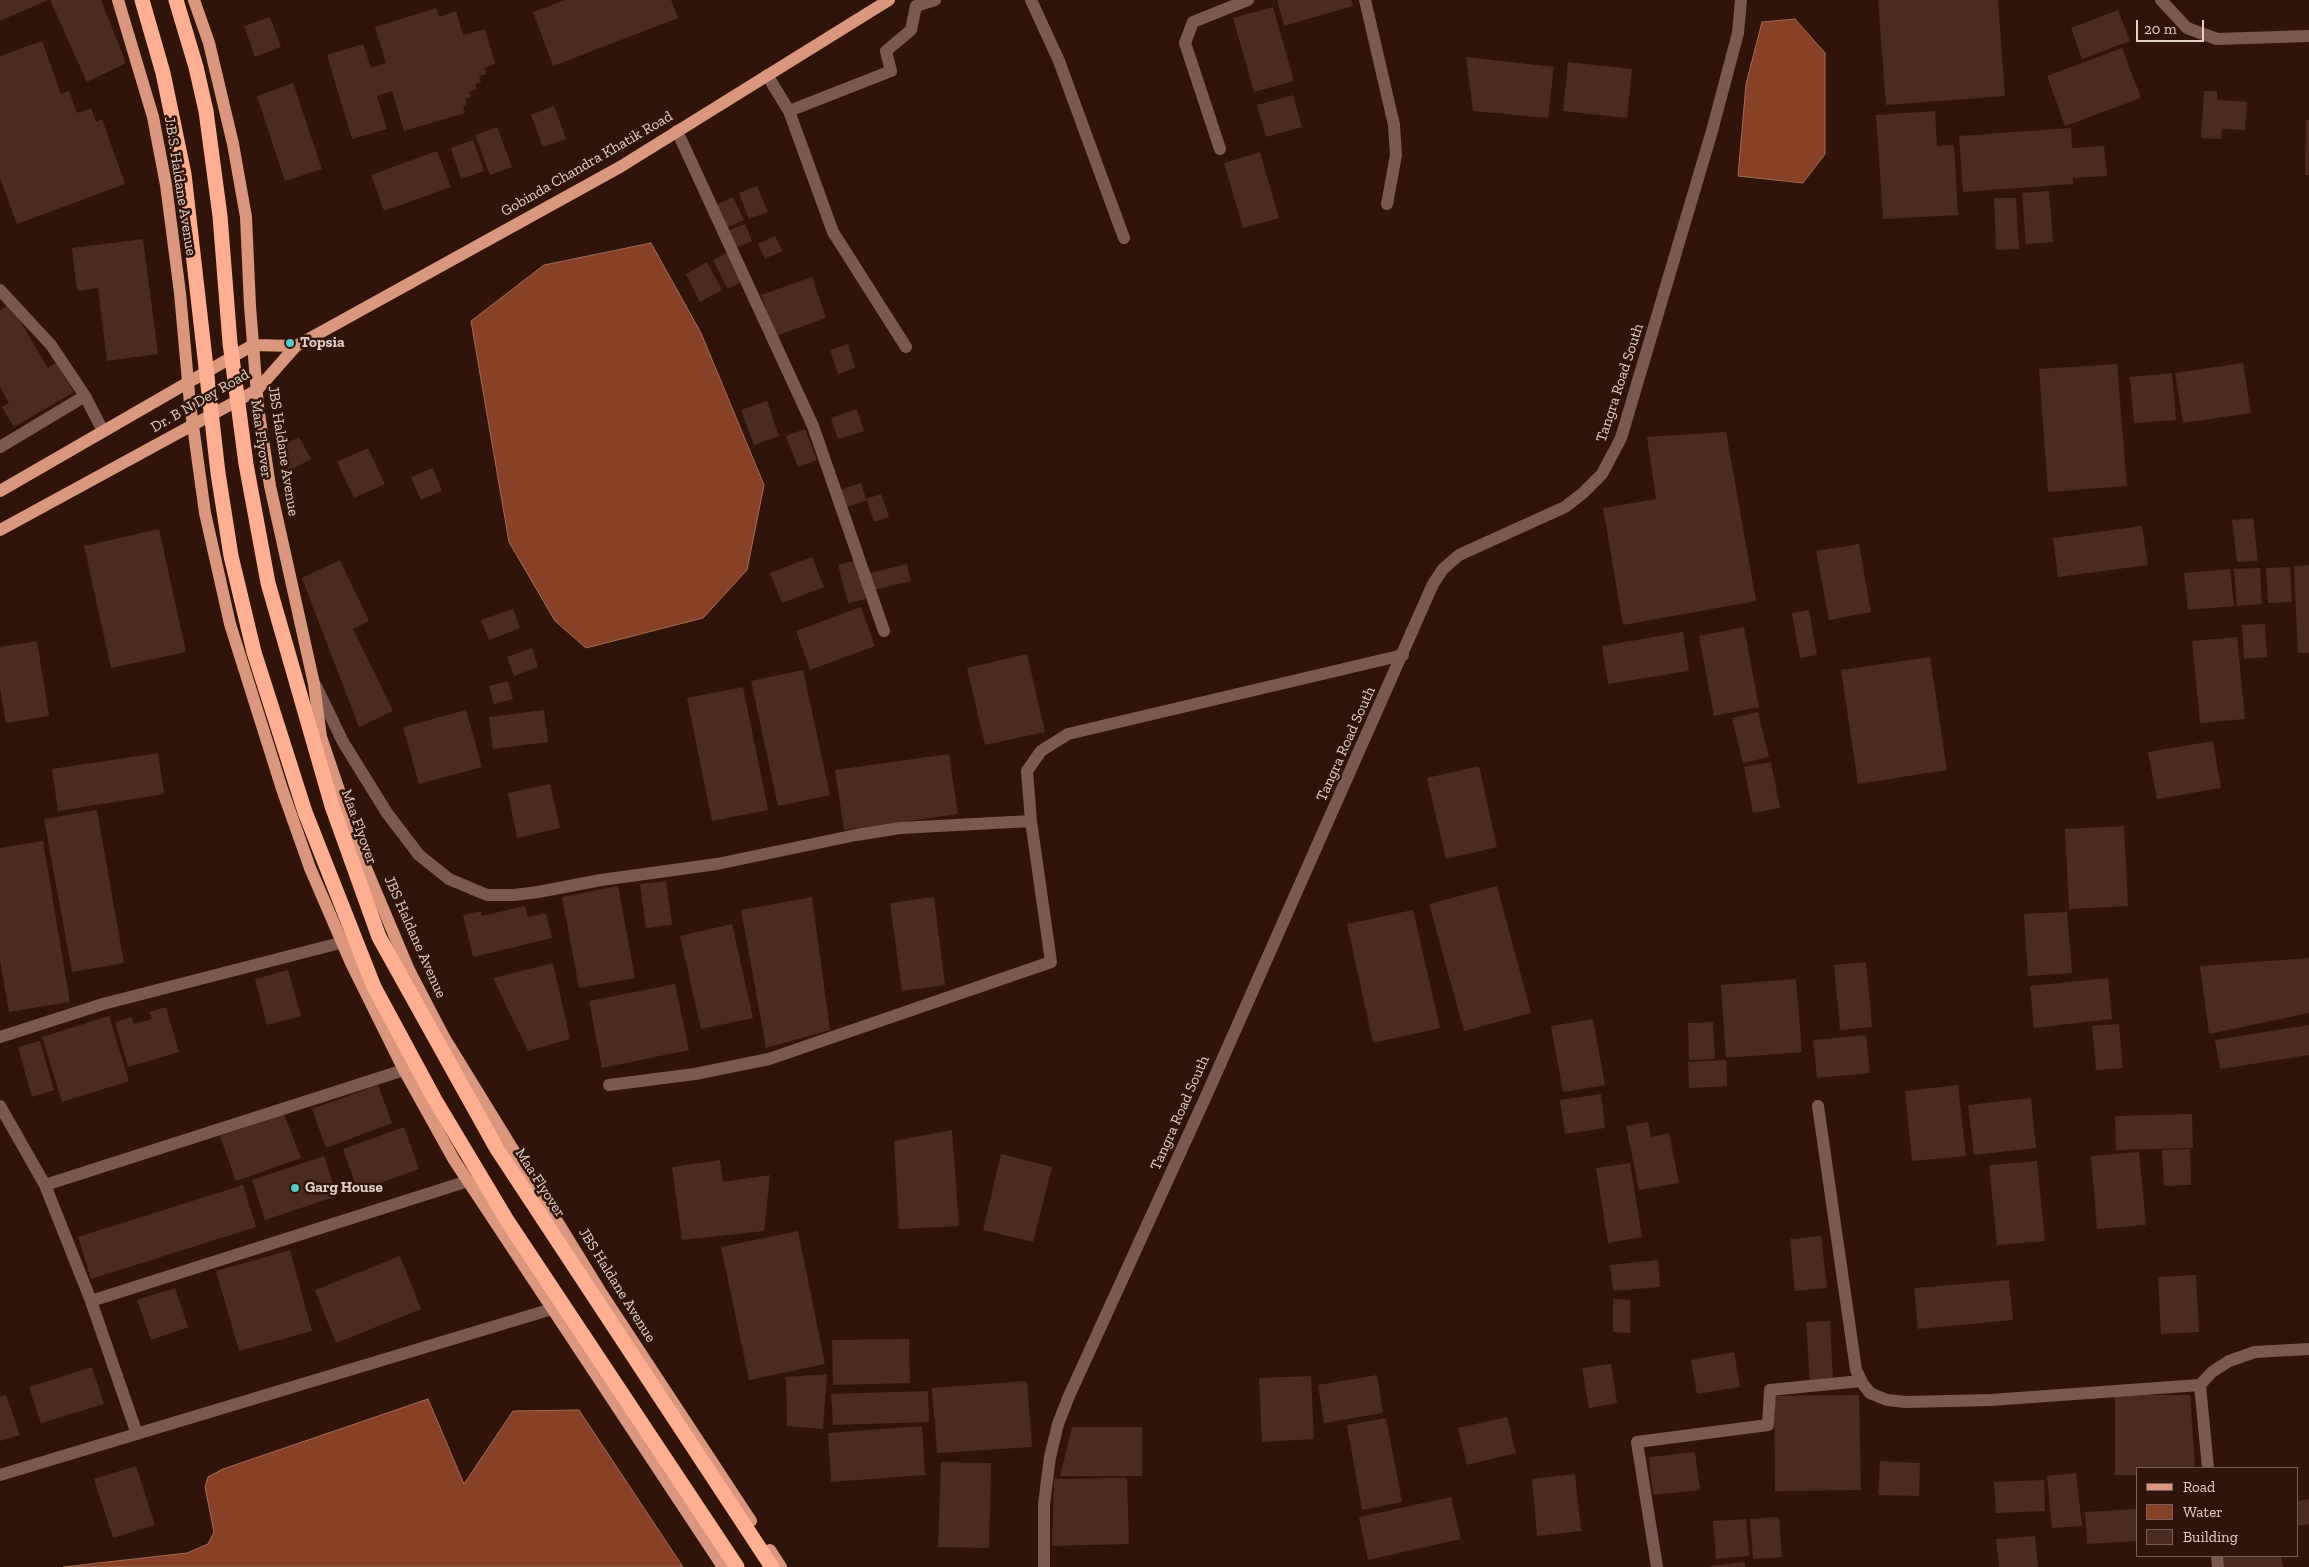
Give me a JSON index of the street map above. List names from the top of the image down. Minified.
{"streets":{"highway":["Maa Flyover"],"main road":["Gobinda Chandra Khatik Road","J.B.S. Haldane Avenue","Dr. B N Dey Road","JBS Haldane Avenue"],"street":["Tangra Road South"]},"crossings":[["Gobinda Chandra Khatik Road","Dr. B N Dey Road"],["J.B.S. Haldane Avenue","Dr. B N Dey Road"],["Dr. B N Dey Road","JBS Haldane Avenue"]],"places":["Topsia","Garg House"],"legend":["Road","Water","Building"],"scale_bar":"20 m"}
